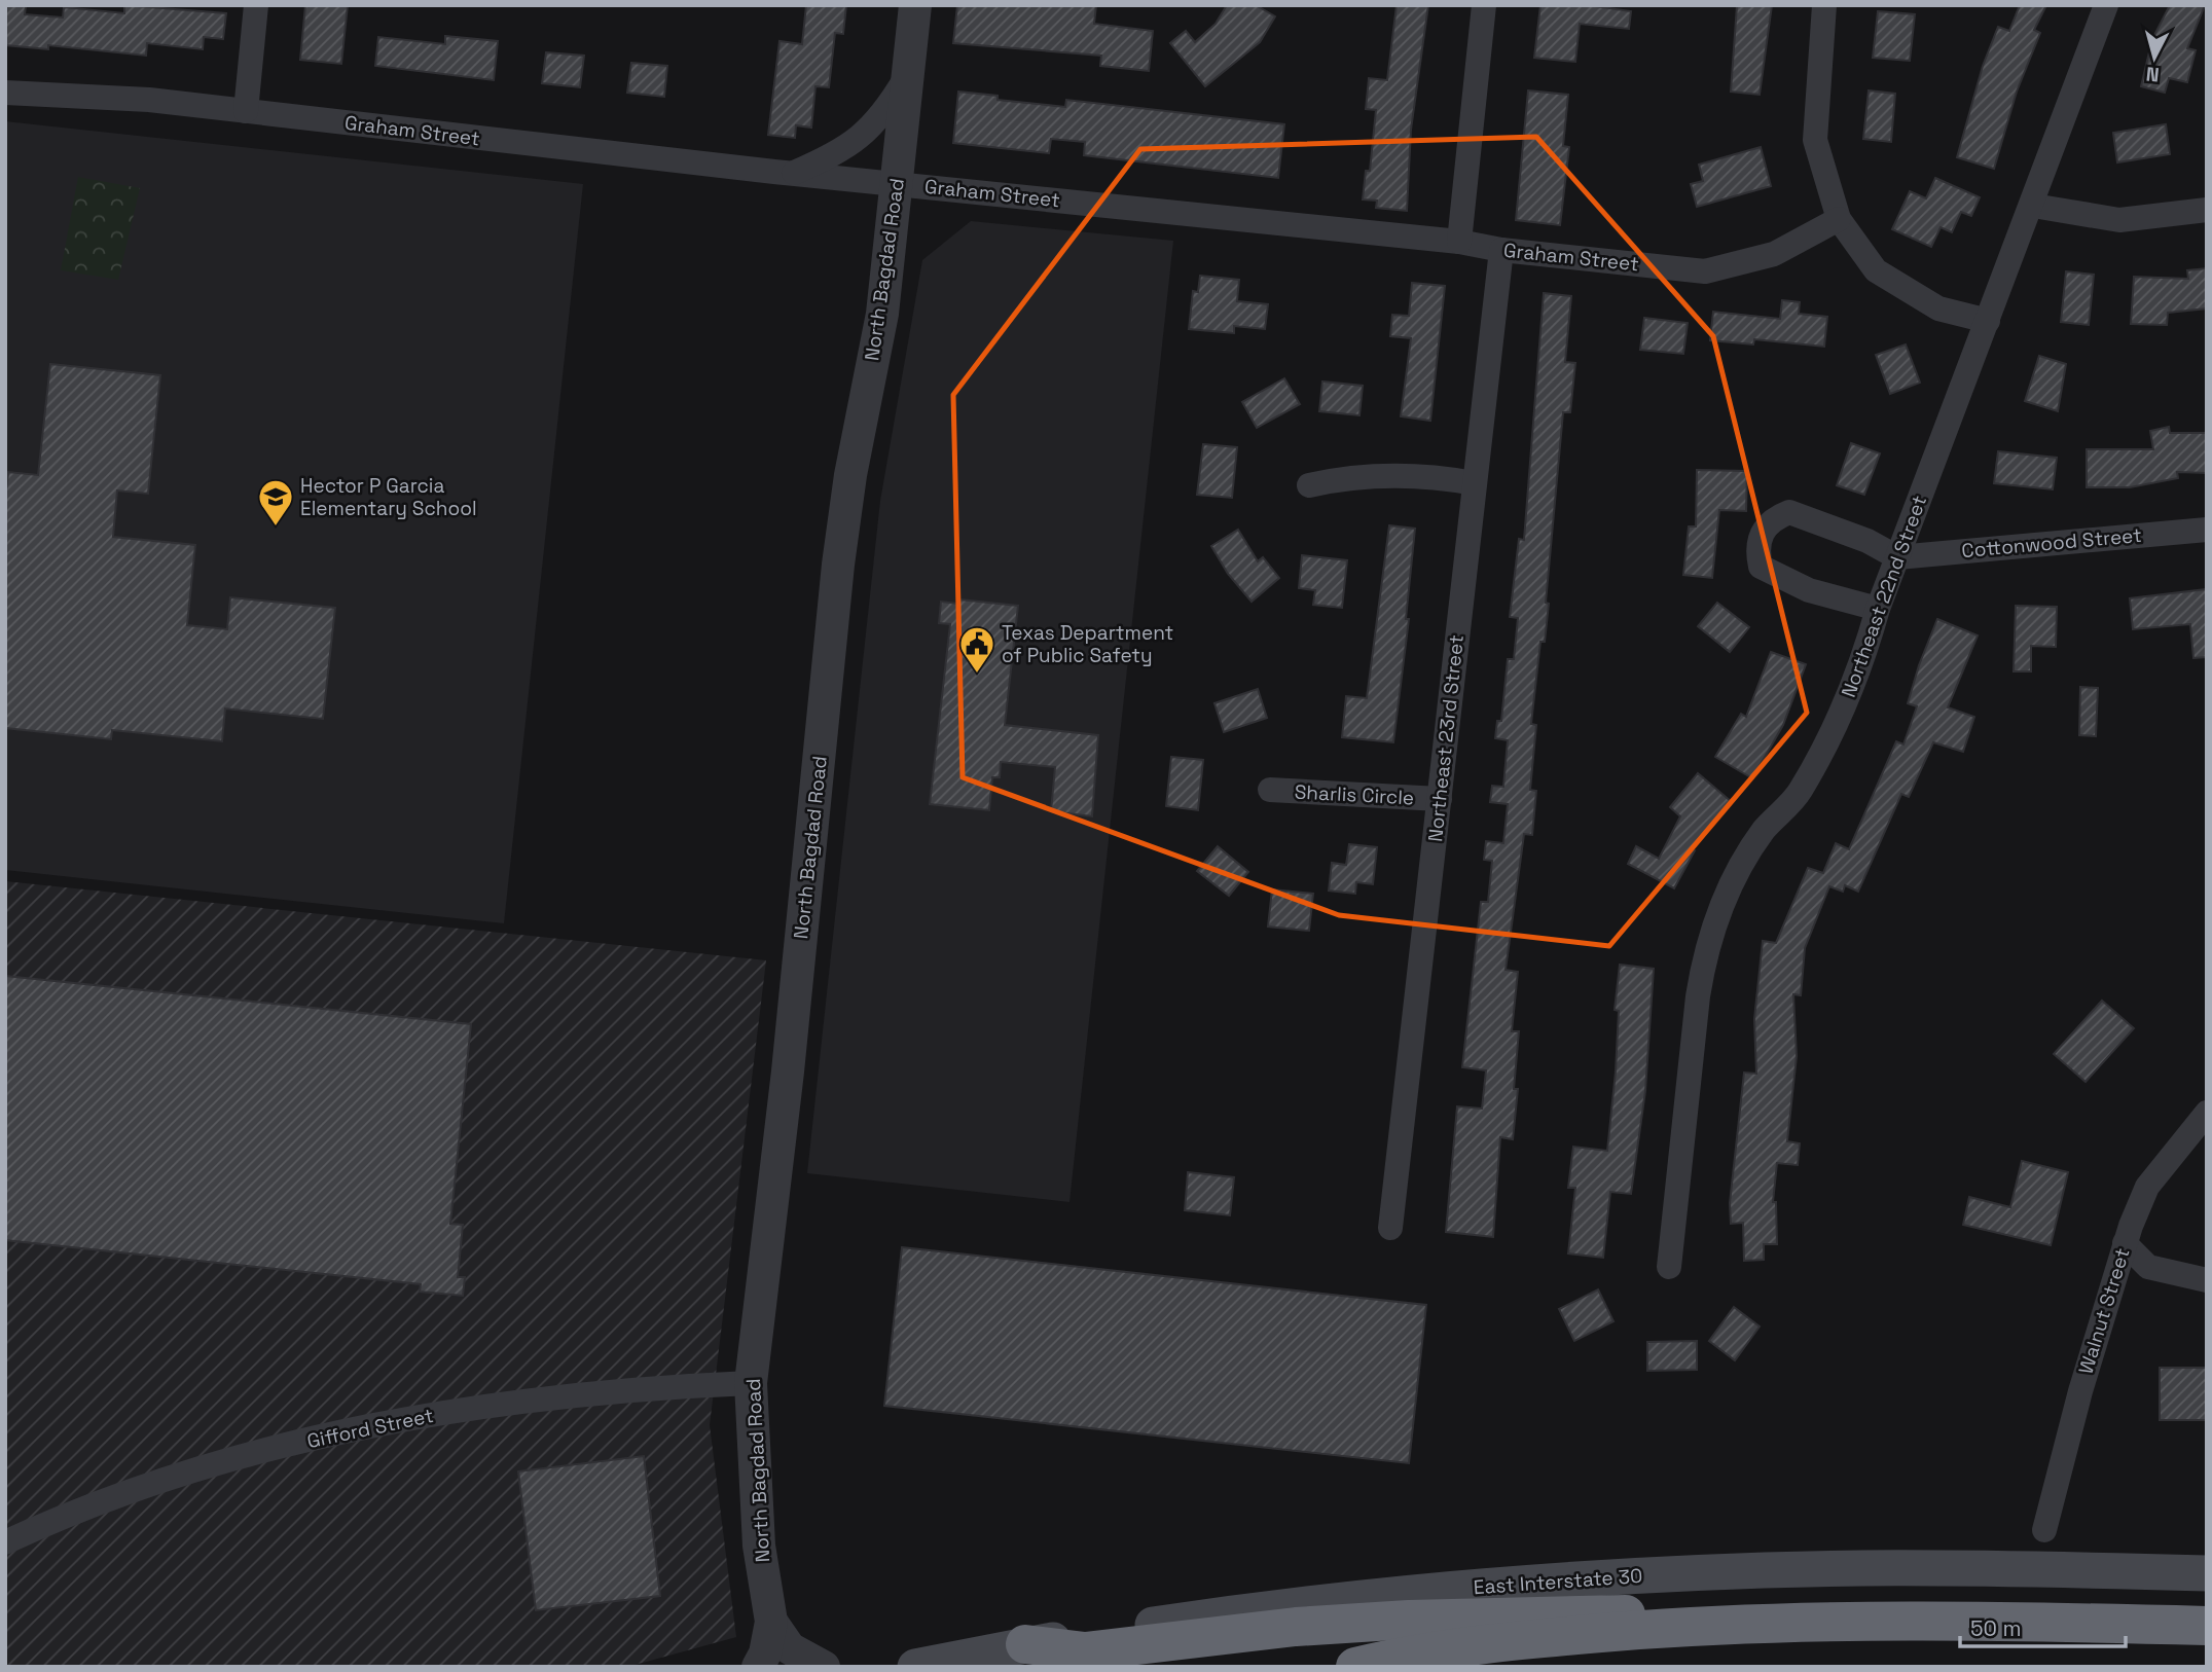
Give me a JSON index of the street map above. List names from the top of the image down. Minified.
{"streets":{"main road":["East Interstate 30"],"street":["Graham Street","North Bagdad Road","Cottonwood Street","Northeast 22nd Street","Northeast 23rd Street","Sharlis Circle","Walnut Street","Gifford Street"]},"crossings":[["Graham Street","North Bagdad Road"],["Graham Street","Northeast 23rd Street"],["North Bagdad Road","Gifford Street"],["Cottonwood Street","Northeast 22nd Street"],["Northeast 23rd Street","Sharlis Circle"]],"places":{"school or university":["Hector P Garcia Elementary School"],"public building":["Texas Department of Public Safety"]},"scale_bar":"50 m","north":"bottom"}
